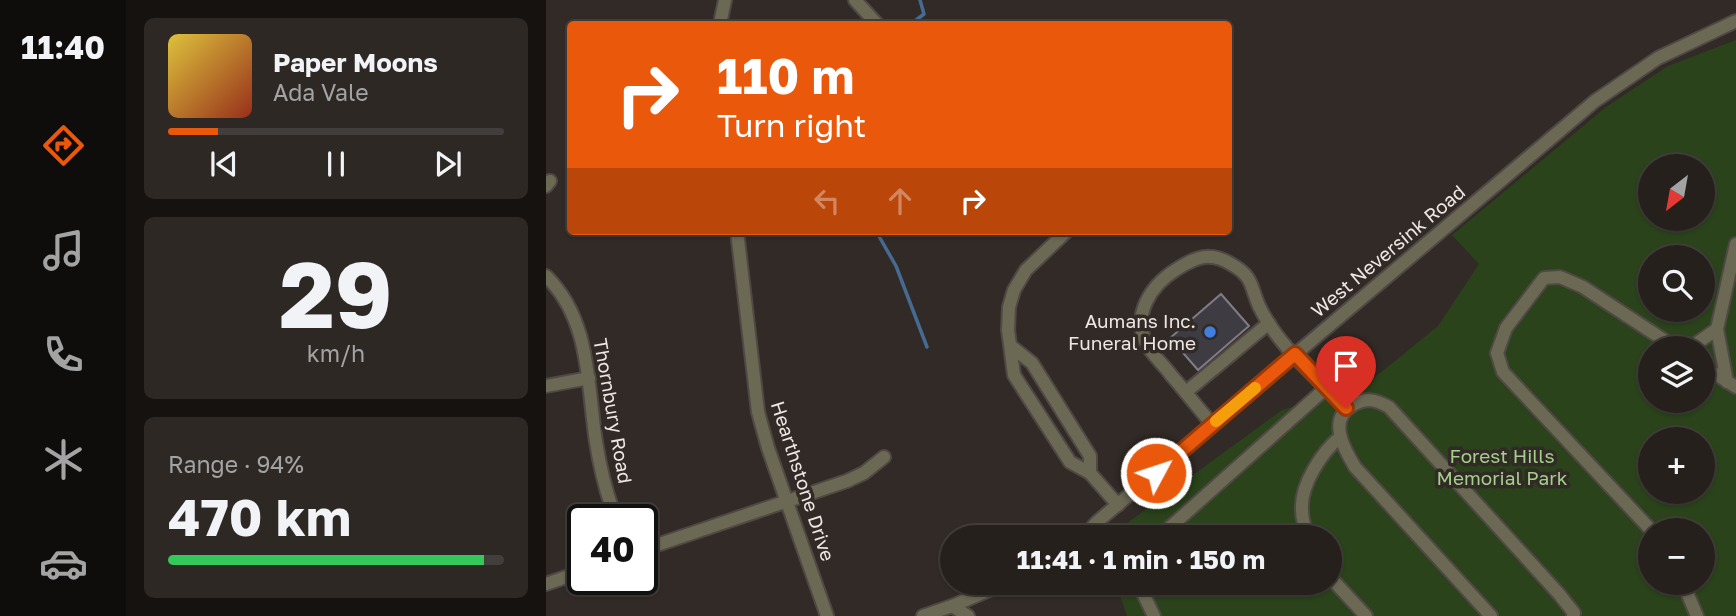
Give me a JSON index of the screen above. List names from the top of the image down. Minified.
{"streets":{"street":["West Neversink Road","Thornbury Road","Hearthstone Drive"]},"parks":["Forest Hills Memorial Park"],"places":["Aumans Inc. Funeral Home"],"north":"bottom left","page":{"tabs":"11:40","turn":["110 m","Turn right"],"song":["Paper Moons","Ada Vale"],"map_buttons":["+","−"],"tile":[["29","km/h"],["Range · 94%","470 km"]],"limit":"40","trip":"11:41 · 1 min · 150 m"}}
